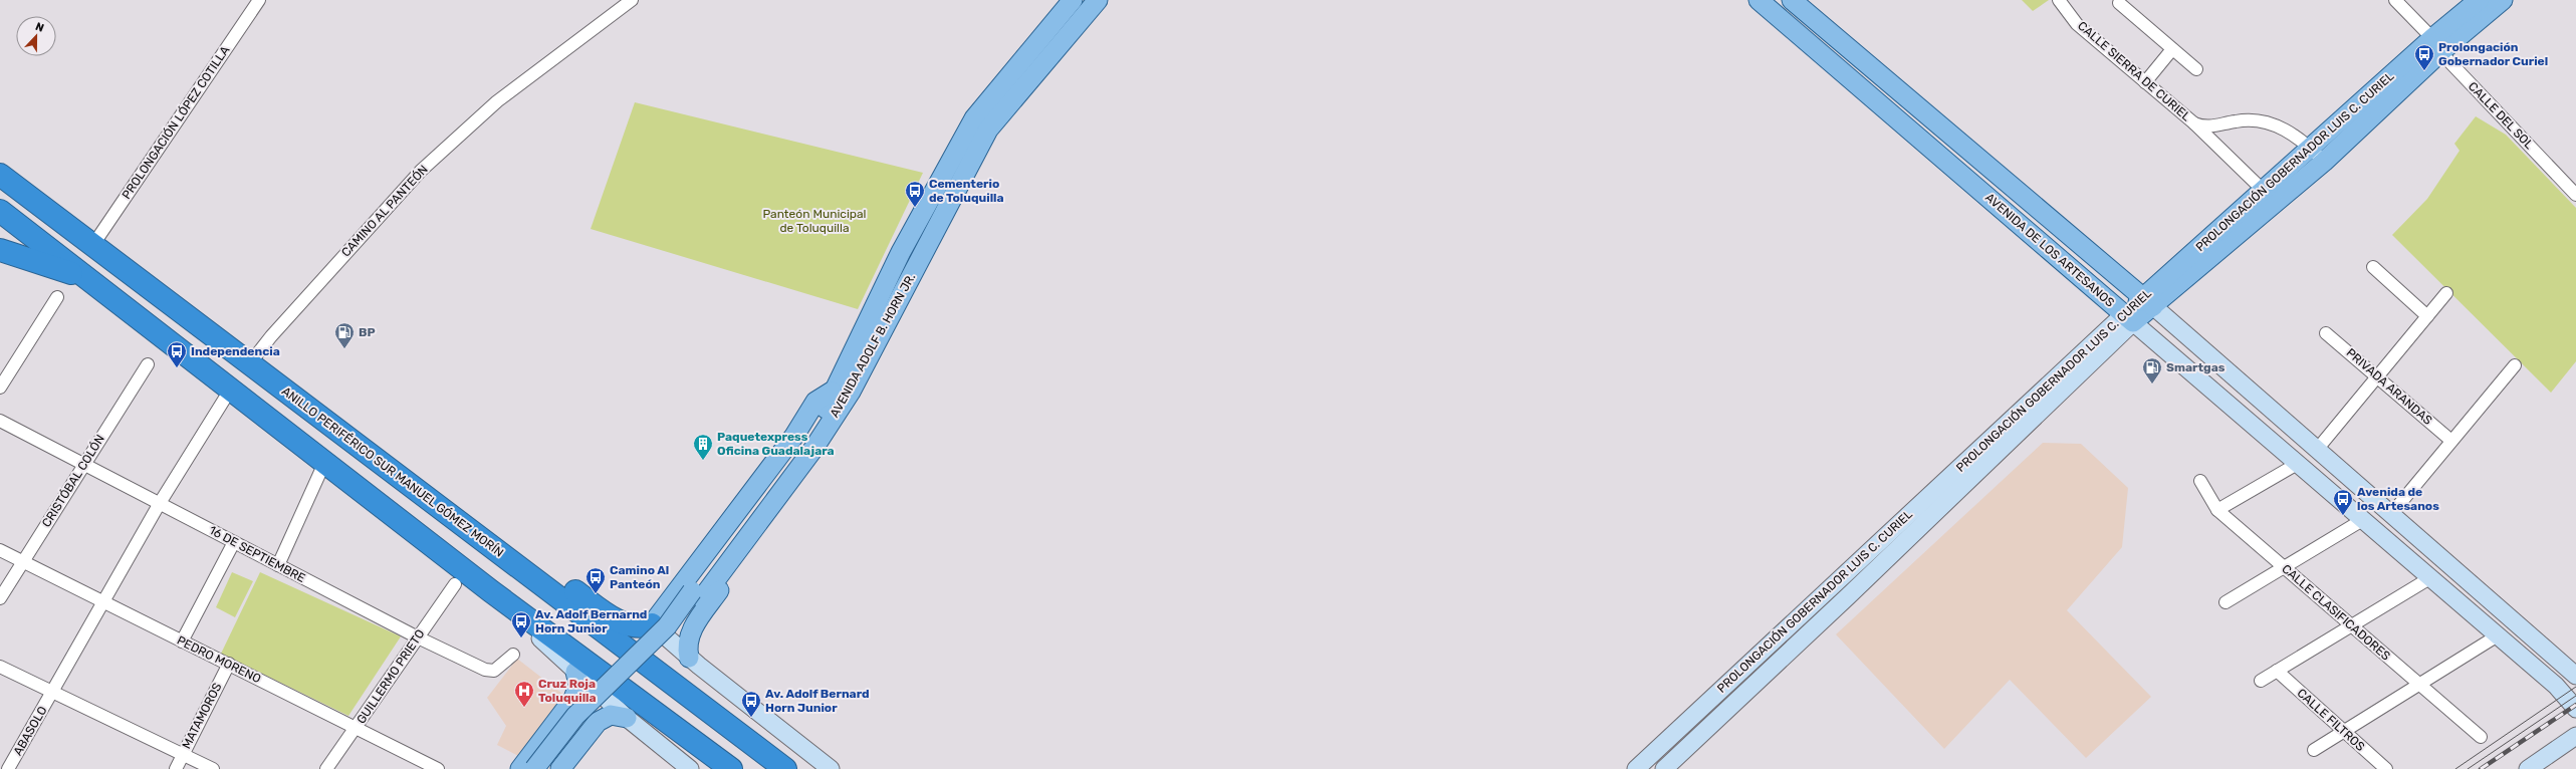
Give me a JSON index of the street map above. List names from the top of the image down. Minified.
{"streets":{"highway":["ANILLO PERIFÉRICO SUR MANUEL GÓMEZ MORÍN"],"main road":["PROLONGACIÓN GOBERNADOR LUIS C. CURIEL","AVENIDA DE LOS ARTESANOS","AVENIDA ADOLF B. HORN JR."],"street":["CALLE SIERRA DE CURIEL","CALLE DEL SOL","PROLONGACIÓN LÓPEZ COTILLA","CAMINO AL PANTEÓN","PRIVADA ARANDAS","CRISTÓBAL COLÓN","16 DE SEPTIEMBRE","CALLE CLASIFICADORES","PEDRO MORENO","GUILLERMO PRIETO","MATAMOROS","CALLE FILTROS","ABASOLO"]},"crossings":[["CALLE SIERRA DE CURIEL","PROLONGACIÓN GOBERNADOR LUIS C. CURIEL"],["CALLE DEL SOL","PROLONGACIÓN GOBERNADOR LUIS C. CURIEL"],["PROLONGACIÓN LÓPEZ COTILLA","ANILLO PERIFÉRICO SUR MANUEL GÓMEZ MORÍN"],["PROLONGACIÓN GOBERNADOR LUIS C. CURIEL","AVENIDA DE LOS ARTESANOS"],["CAMINO AL PANTEÓN","ANILLO PERIFÉRICO SUR MANUEL GÓMEZ MORÍN"],["CRISTÓBAL COLÓN","16 DE SEPTIEMBRE"],["CRISTÓBAL COLÓN","PEDRO MORENO"],["16 DE SEPTIEMBRE","GUILLERMO PRIETO"],["PEDRO MORENO","GUILLERMO PRIETO"],["PEDRO MORENO","MATAMOROS"]],"parks":["Panteón Municipal de Toluquilla"],"places":{"bus stop":["Prolongación Gobernador Curiel","Cementerio de Toluquilla","Independencia","Avenida de los Artesanos","Camino Al Panteón","Av. Adolf Bernarnd Horn Junior","Av. Adolf Bernard Horn Junior"],"fuel station":["BP","Smartgas"],"building":["Paquetexpress Oficina Guadalajara"],"hospital":["Cruz Roja Toluquilla"]},"north":"top"}
